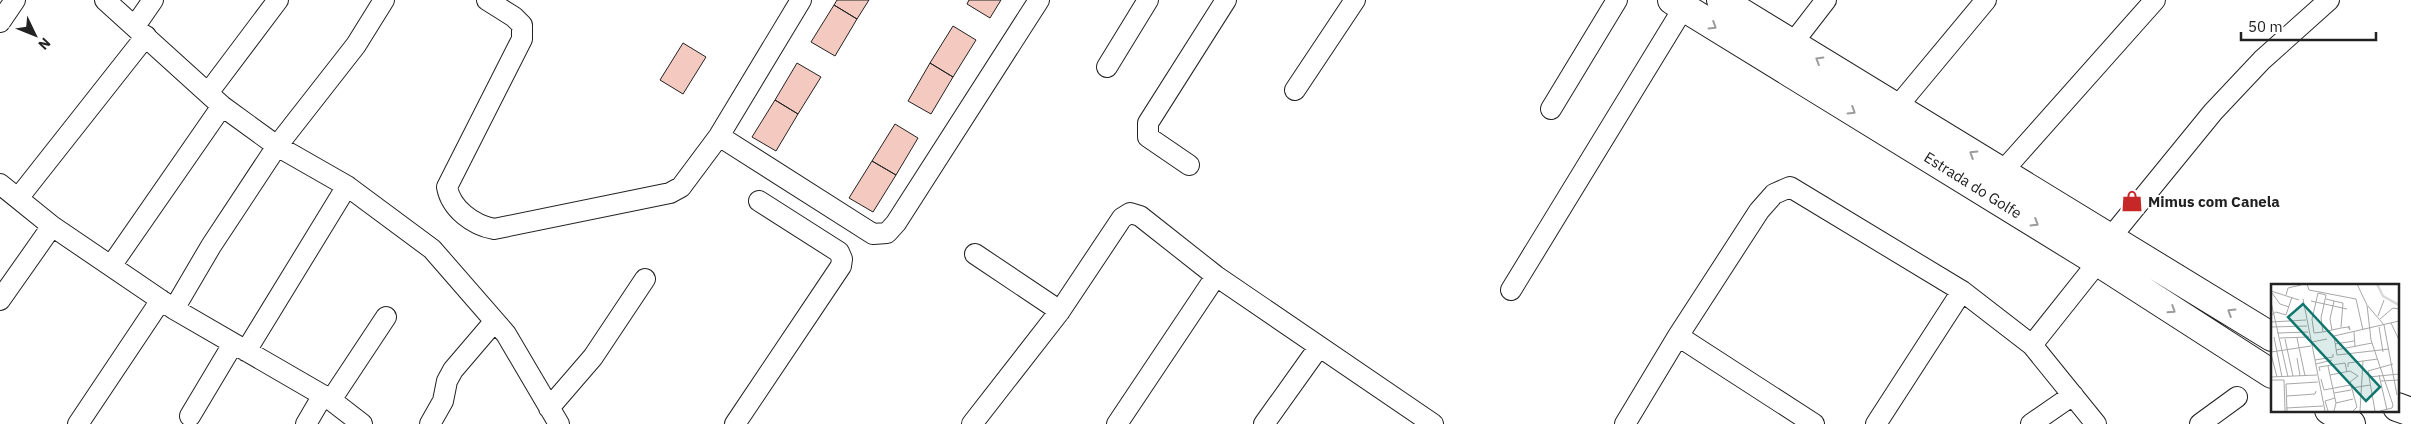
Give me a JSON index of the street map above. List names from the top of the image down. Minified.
{"streets":{"highway":["Estrada do Golfe"]},"places":{"shop":["Mimus com Canela"]},"scale_bar":"50 m","north":"bottom right"}
